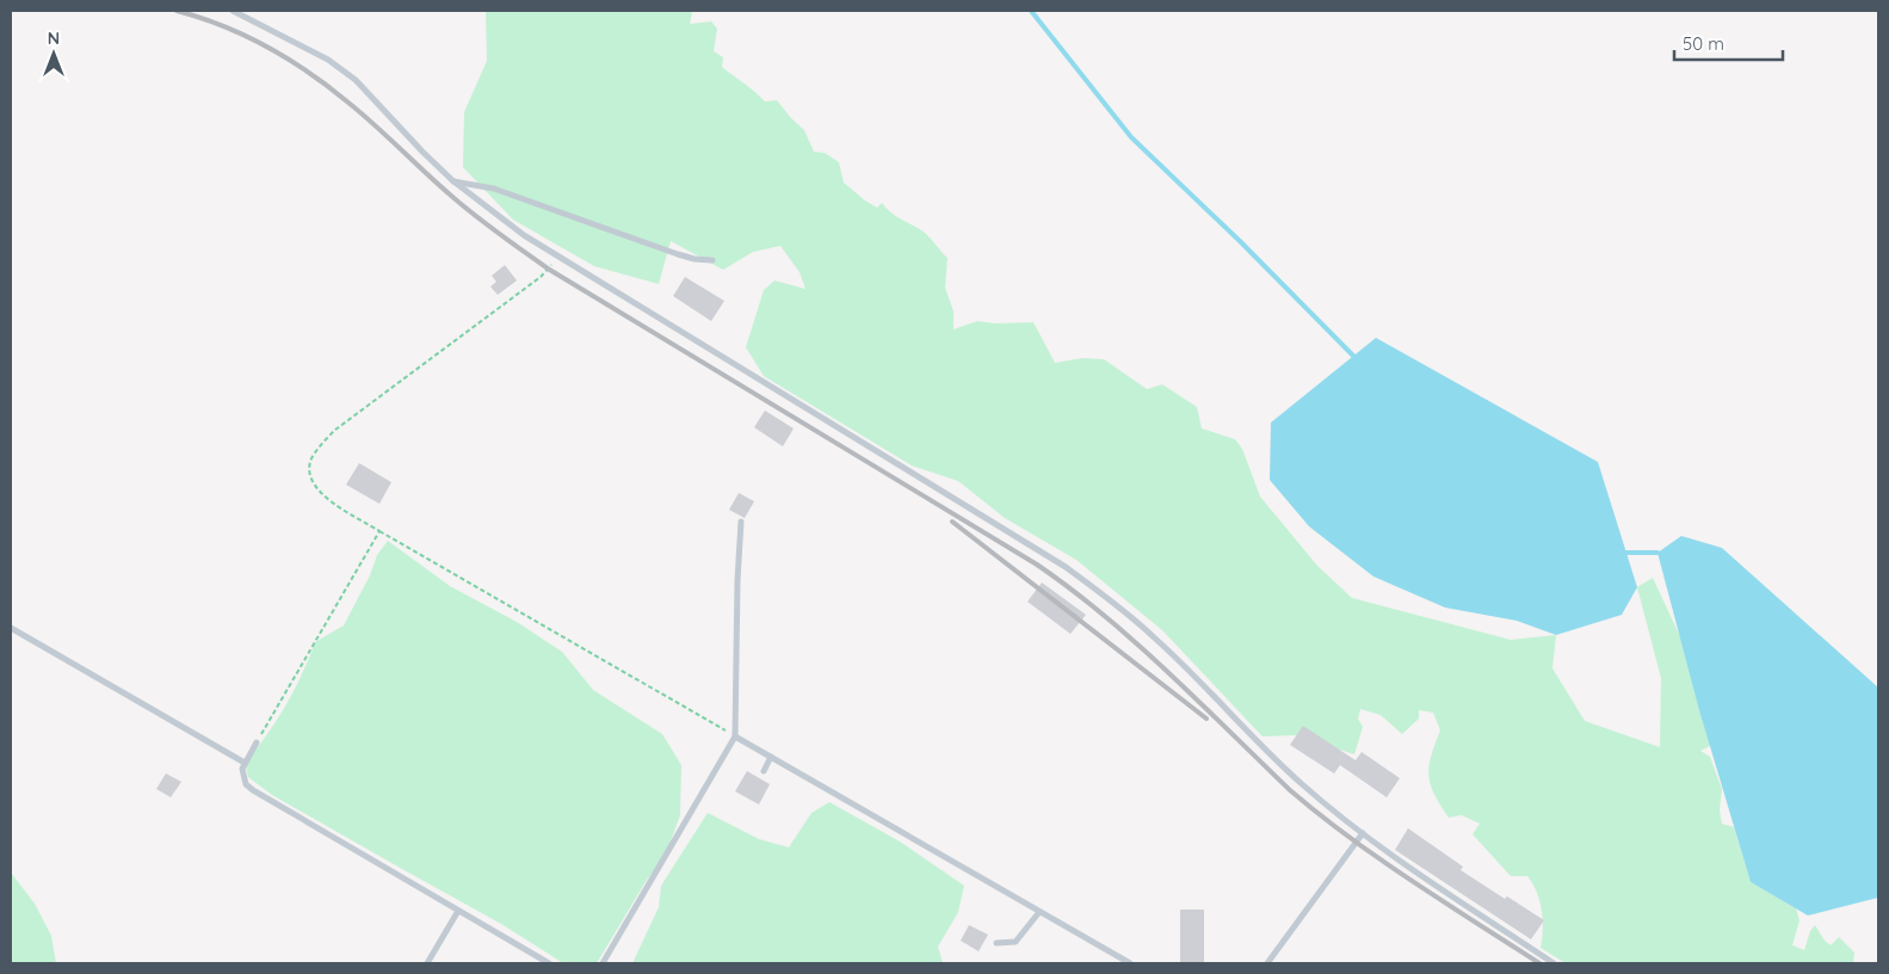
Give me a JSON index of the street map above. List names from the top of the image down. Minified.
{"scale_bar":"50 m","north":"top"}
